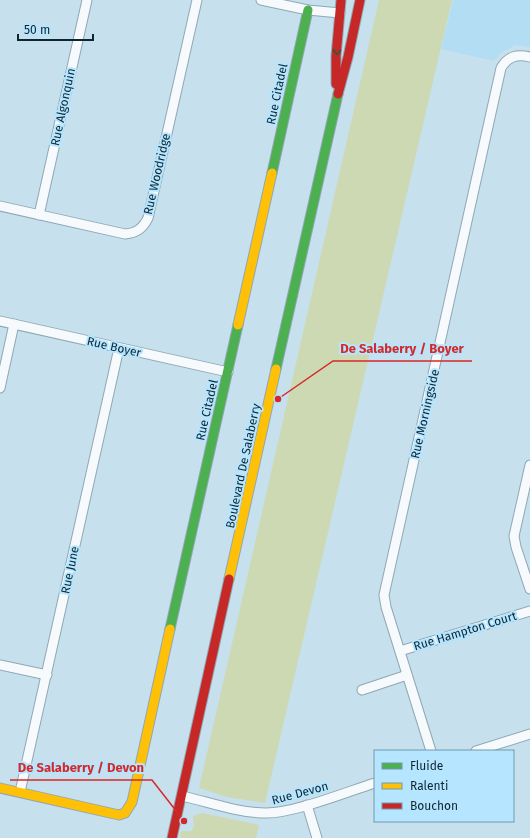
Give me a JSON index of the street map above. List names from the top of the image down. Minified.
{"streets":{"street":["Rue Citadel","Rue Algonquin","Rue Woodridge","Rue Boyer","Rue Morningside","Boulevard De Salaberry","Rue June","Rue Hampton Court","Rue Devon"]},"crossings":[["Rue Citadel","Rue Boyer"],["Rue Citadel","Rue June"],["Rue Algonquin","Rue Woodridge"],["Rue Boyer","Rue June"],["Rue Morningside","Rue Hampton Court"],["Boulevard De Salaberry","Rue Devon"]],"places":["De Salaberry / Boyer","De Salaberry / Devon"],"legend":["Fluide","Ralenti","Bouchon"],"scale_bar":"50 m"}
